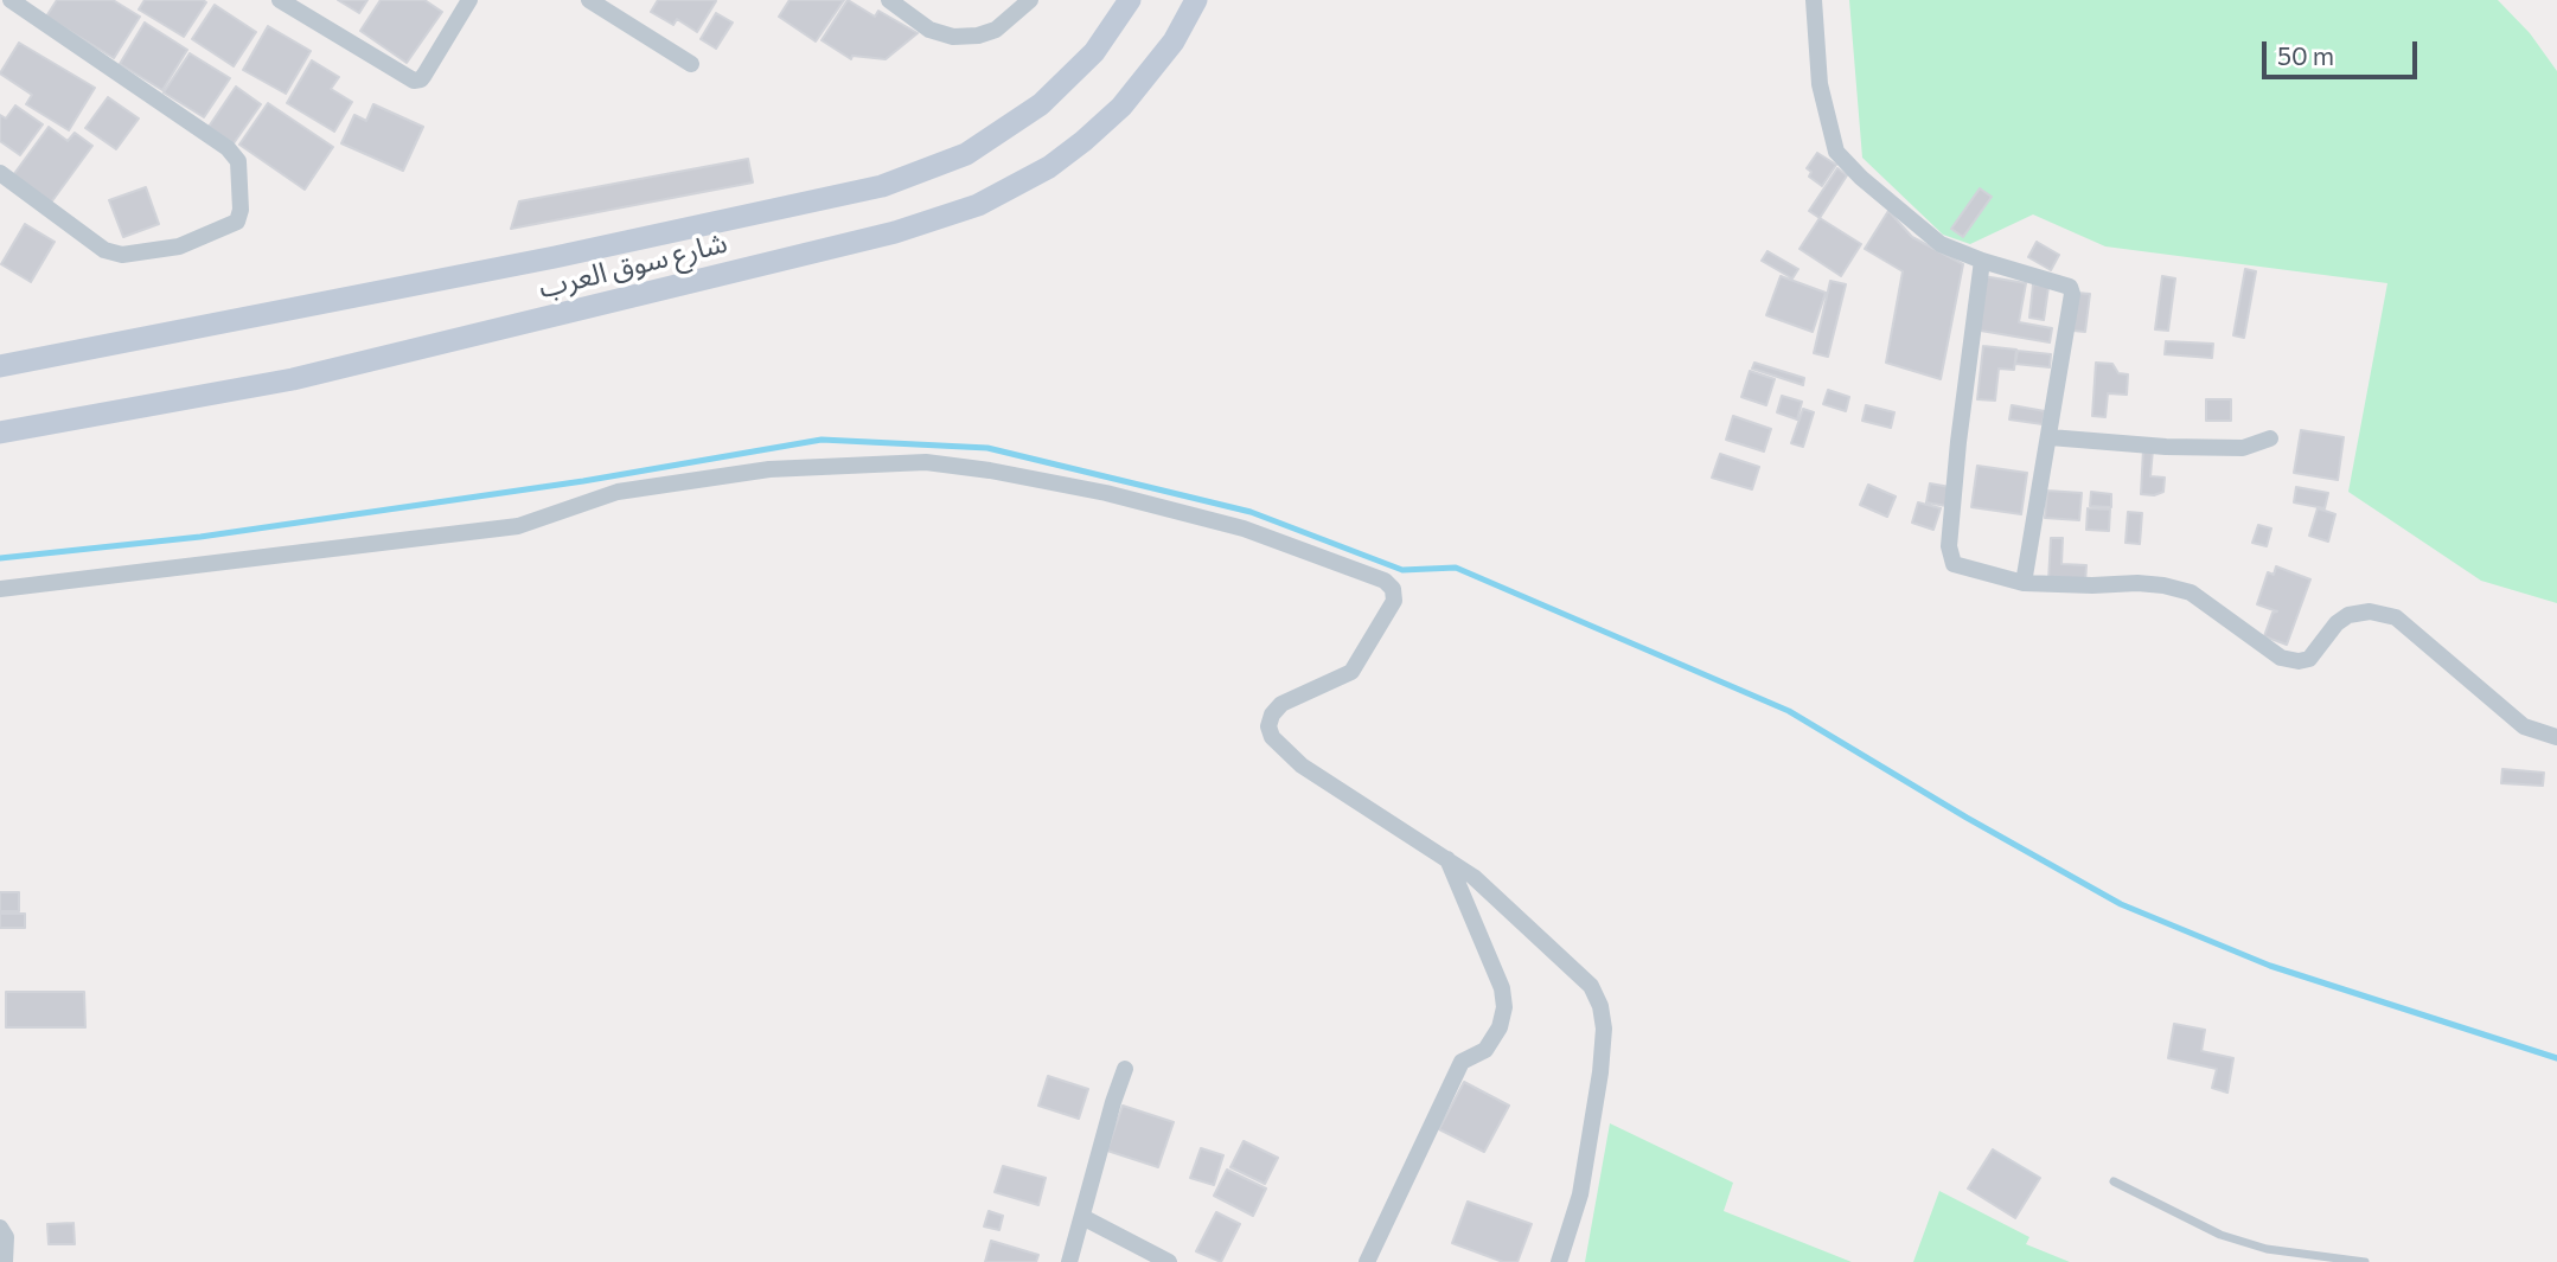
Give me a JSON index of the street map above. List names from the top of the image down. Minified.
{"streets":{"main road":["شارع سوق العرب"]},"scale_bar":"50 m"}
